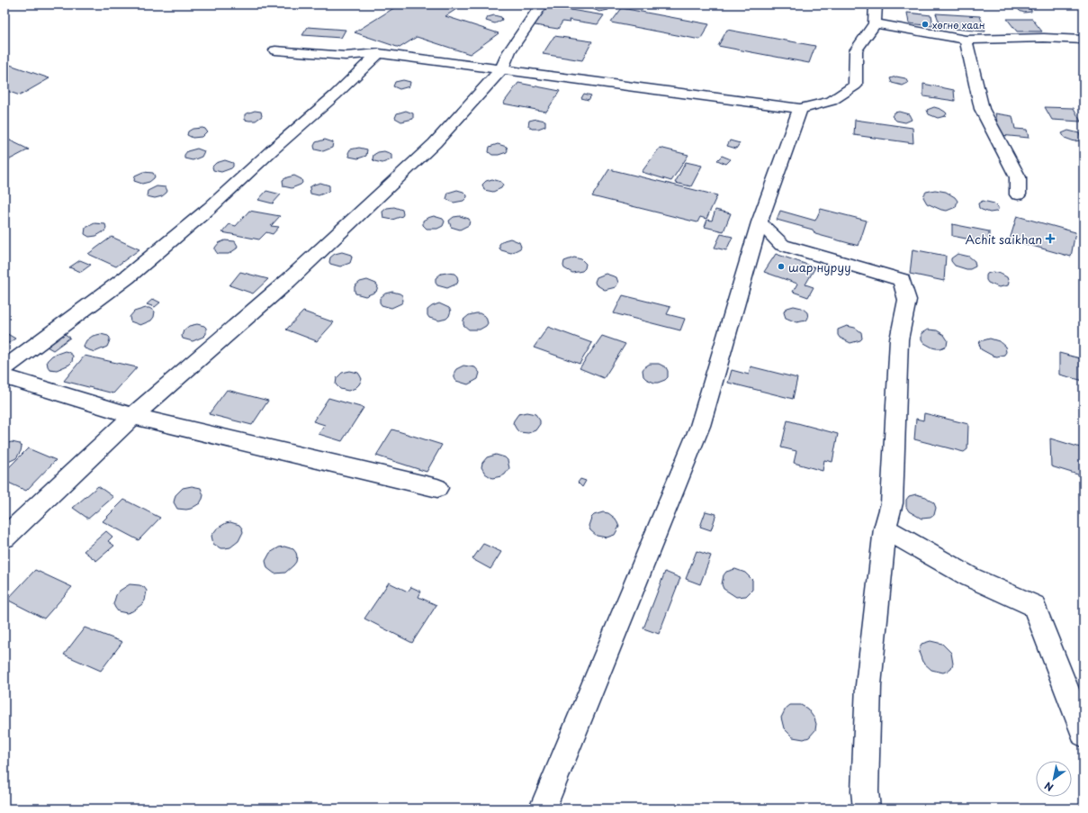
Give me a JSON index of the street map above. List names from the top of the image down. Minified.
{"places":{"other":["хөгнө хаан","шар нуруу"],"health":["Achit saikhan"]},"north":"bottom left"}
